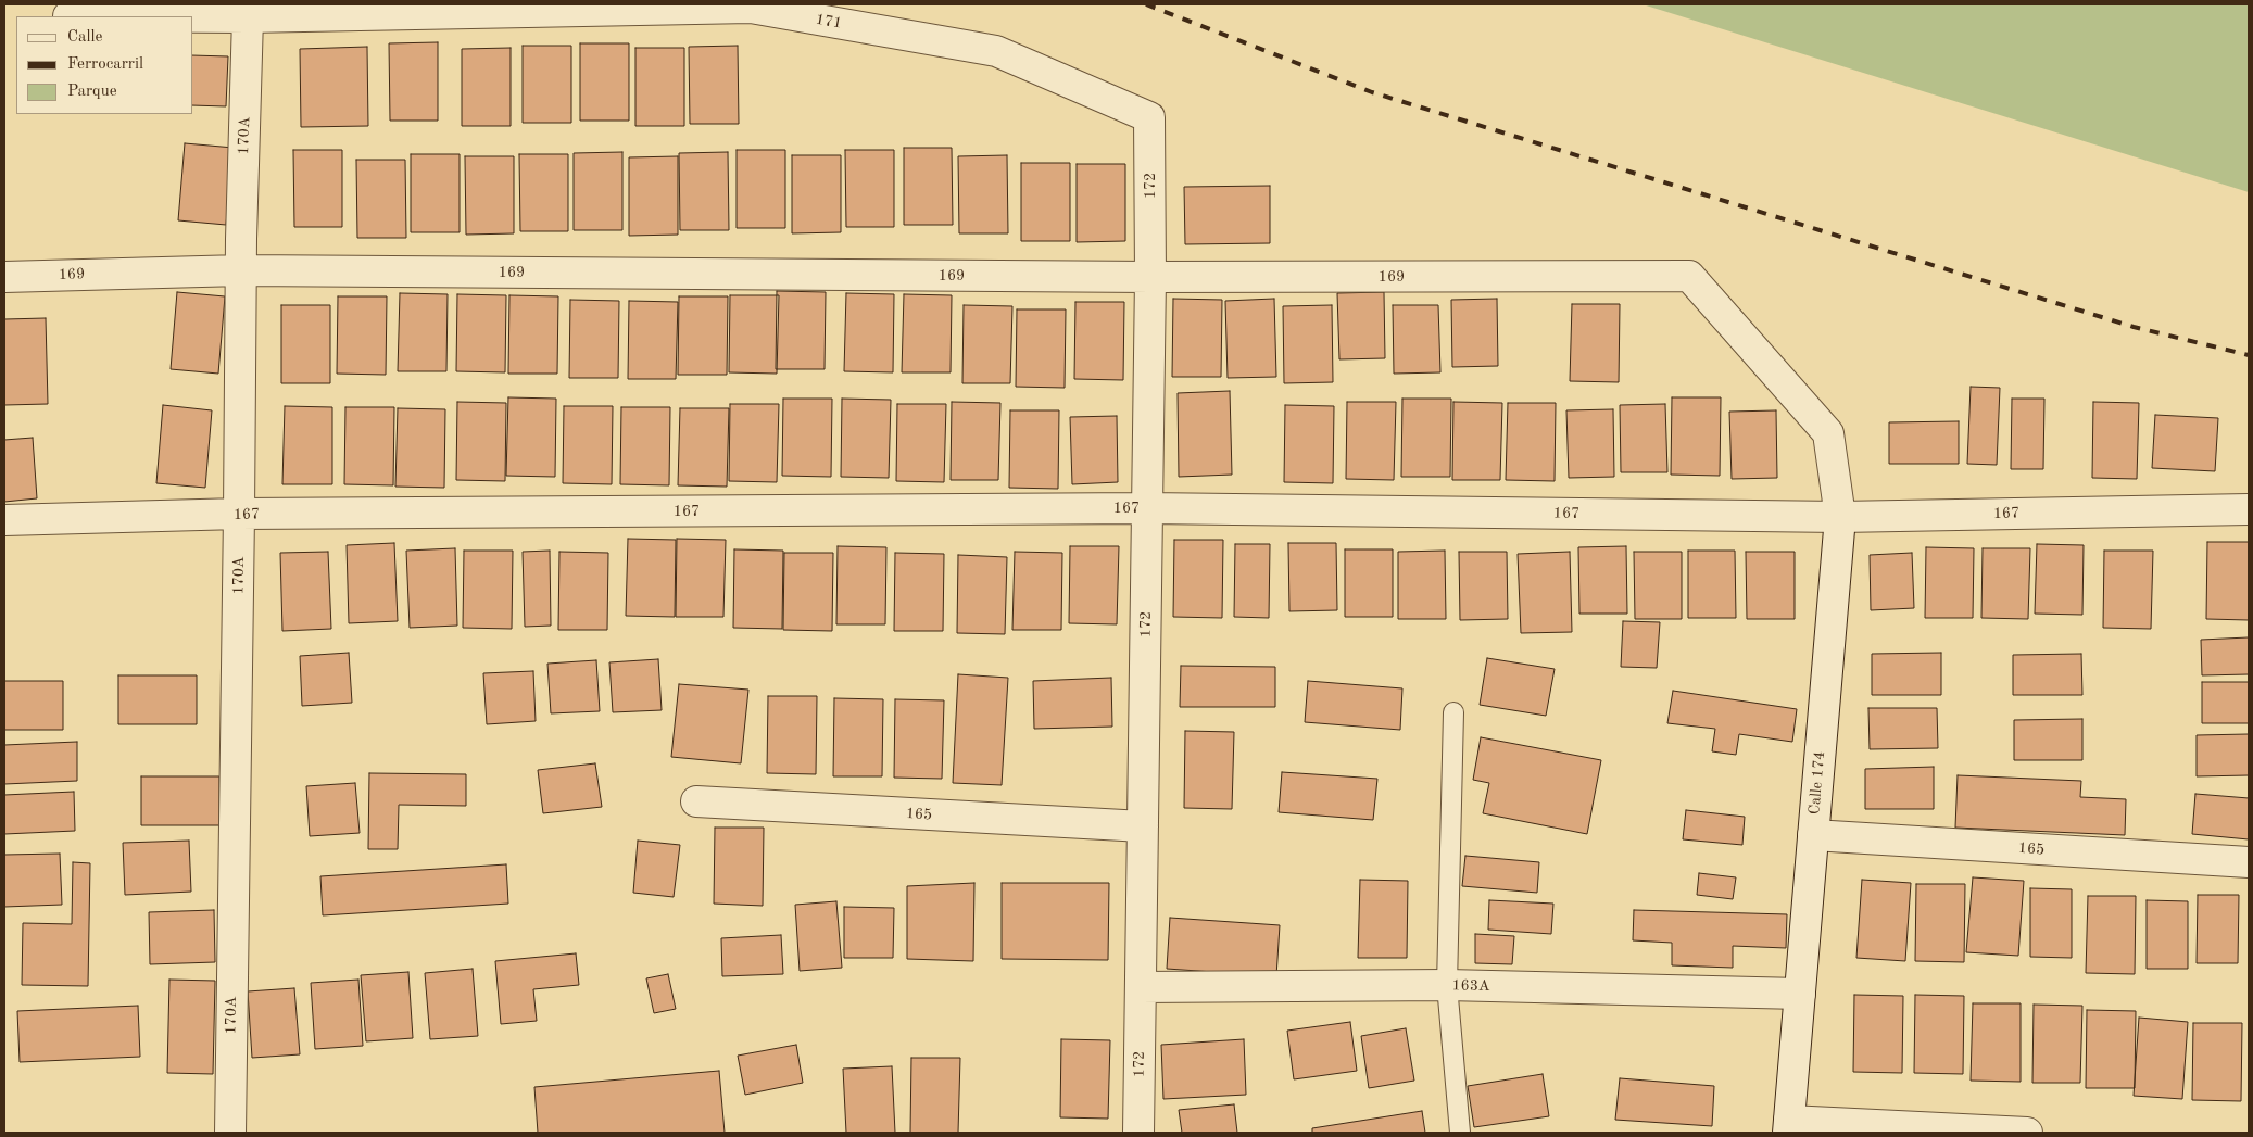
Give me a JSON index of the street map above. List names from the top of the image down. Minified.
{"streets":{"street":["171","170A","172","169","167","Calle 174","165","163A"]},"crossings":[["171","170A"],["171","172"],["170A","169"],["170A","167"],["172","169"],["172","167"],["172","165"],["172","163A"],["169","Calle 174"],["167","Calle 174"],["Calle 174","165"],["Calle 174","163A"]],"legend":["Calle","Ferrocarril","Parque"]}
